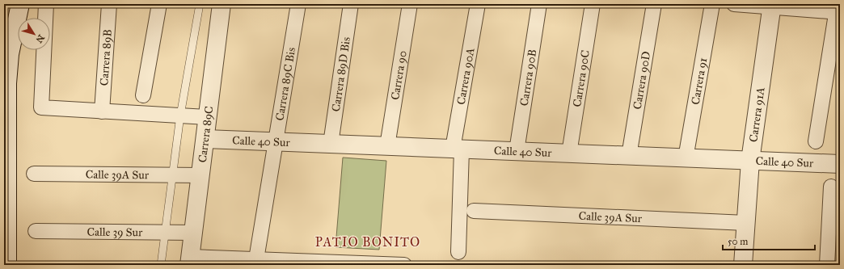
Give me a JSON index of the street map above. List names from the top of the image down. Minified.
{"streets":{"street":["Carrera 89B","Carrera 89D Bis","Carrera 90","Carrera 90A","Carrera 90B","Carrera 90C","Carrera 90D","Carrera 91","Carrera 89C Bis","Carrera 91A","Carrera 89C","Calle 40 Sur","Calle 39A Sur","Calle 39 Sur"]},"crossings":[["Carrera 89D Bis","Calle 40 Sur"],["Carrera 90","Calle 40 Sur"],["Carrera 90A","Calle 40 Sur"],["Carrera 90B","Calle 40 Sur"],["Carrera 90C","Calle 40 Sur"],["Carrera 90D","Calle 40 Sur"],["Carrera 91","Calle 40 Sur"],["Carrera 89C Bis","Calle 40 Sur"],["Carrera 91A","Calle 40 Sur"],["Carrera 91A","Calle 39A Sur"],["Carrera 89C","Calle 40 Sur"],["Carrera 89C","Calle 39A Sur"],["Carrera 89C","Calle 39 Sur"]],"districts":["PATIO BONITO"],"scale_bar":"50 m","north":"bottom right"}
